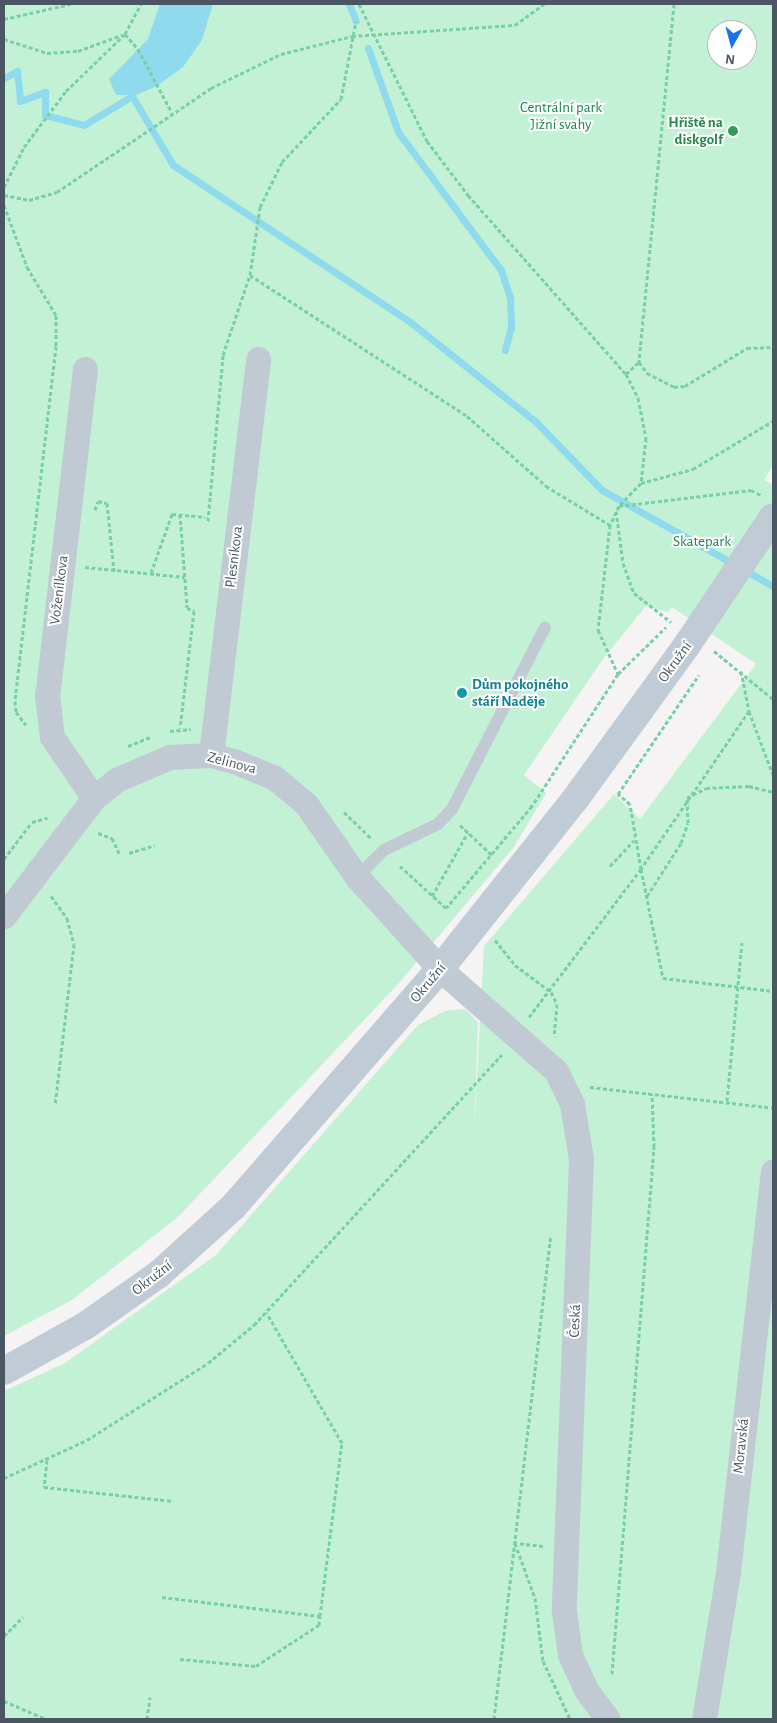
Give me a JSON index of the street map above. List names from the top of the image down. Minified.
{"streets":{"street":["Plesníkova","Voženílkova","Okružní","Zelinova","Česká","Moravská"]},"crossings":[["Plesníkova","Zelinova"],["Voženílkova","Zelinova"],["Okružní","Zelinova"],["Okružní","Česká"],["Zelinova","Česká"]],"parks":["Centrální park Jižní svahy","Skatepark"],"places":["Hřiště na diskgolf","Dům pokojného stáří Naděje"],"north":"bottom"}
